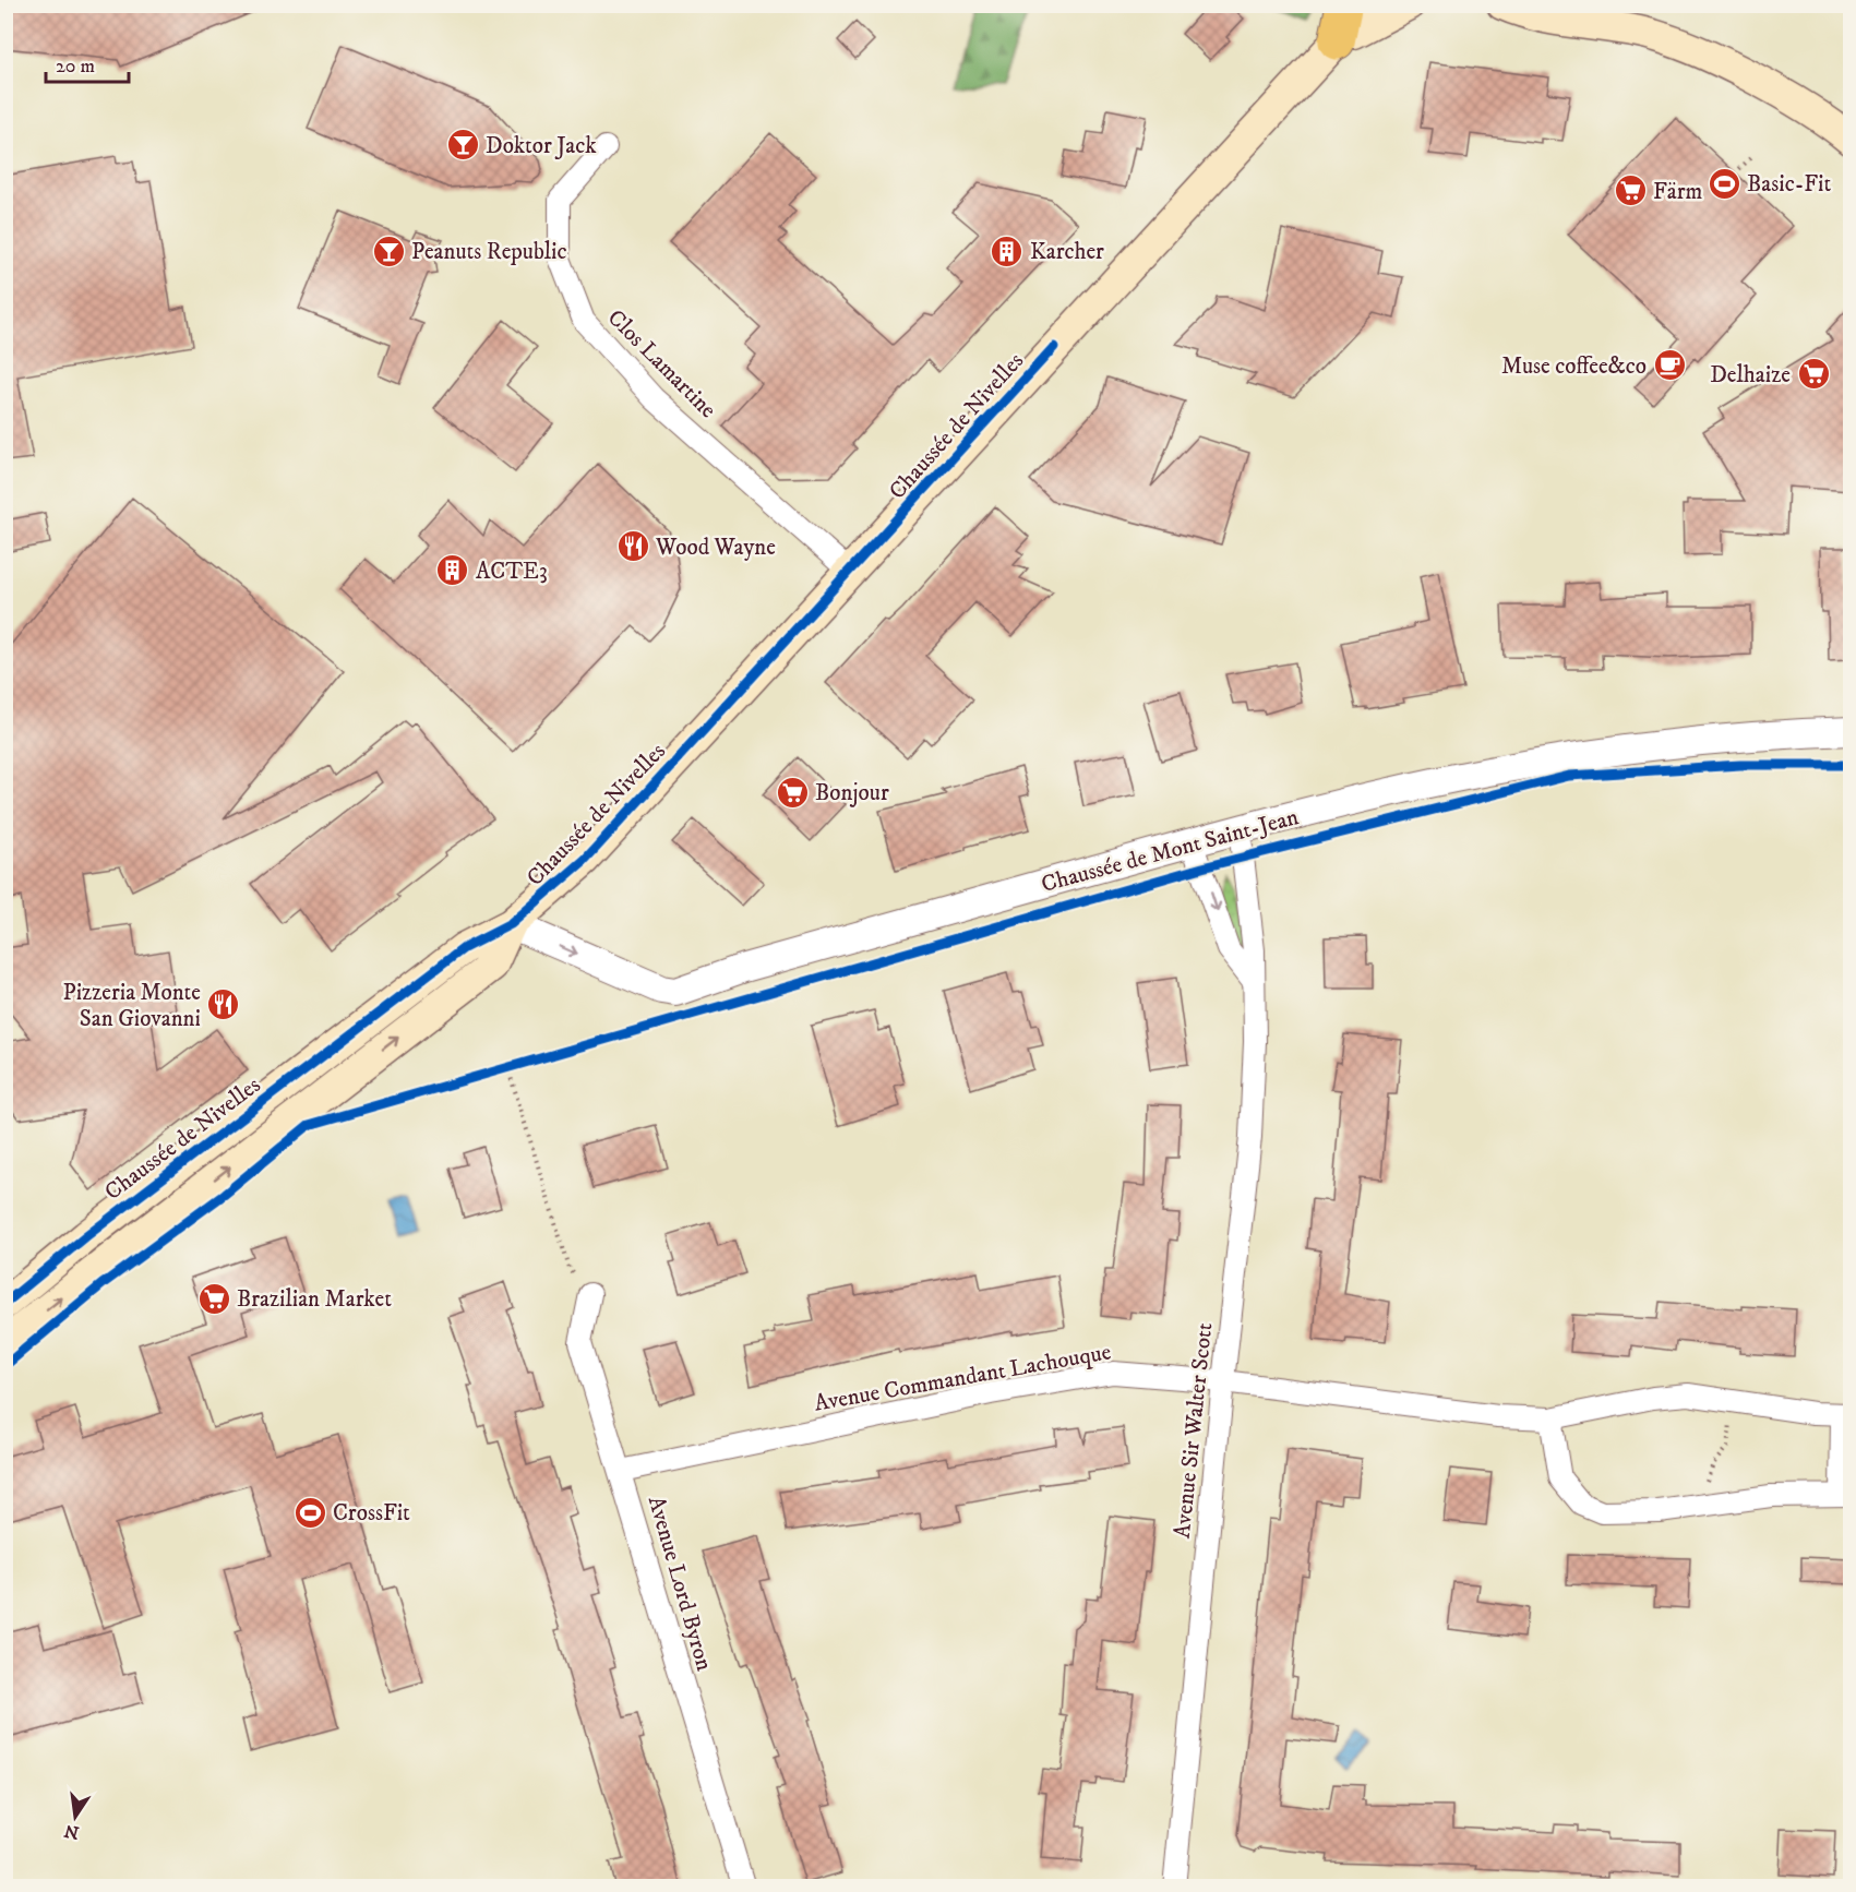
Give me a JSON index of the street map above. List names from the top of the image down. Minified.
{"streets":{"main road":["Chaussée de Nivelles"],"street":["Clos Lamartine","Chaussée de Mont Saint-Jean","Avenue Commandant Lachouque","Avenue Sir Walter Scott","Avenue Lord Byron"]},"crossings":[["Clos Lamartine","Chaussée de Nivelles"],["Chaussée de Nivelles","Chaussée de Mont Saint-Jean"],["Chaussée de Mont Saint-Jean","Avenue Sir Walter Scott"],["Avenue Commandant Lachouque","Avenue Sir Walter Scott"],["Avenue Commandant Lachouque","Avenue Lord Byron"]],"one_way":["Chaussée de Mont Saint-Jean"],"places":{"bar":["Doktor Jack","Peanuts Republic"],"sports":["Basic-Fit","CrossFit"],"supermarket":["Färm","Delhaize","Bonjour","Brazilian Market"],"building":["Karcher","ACTE3"],"cafe":["Muse coffee&co"],"restaurant":["Wood Wayne","Pizzeria Monte San Giovanni"]},"scale_bar":"20 m","north":"bottom"}
